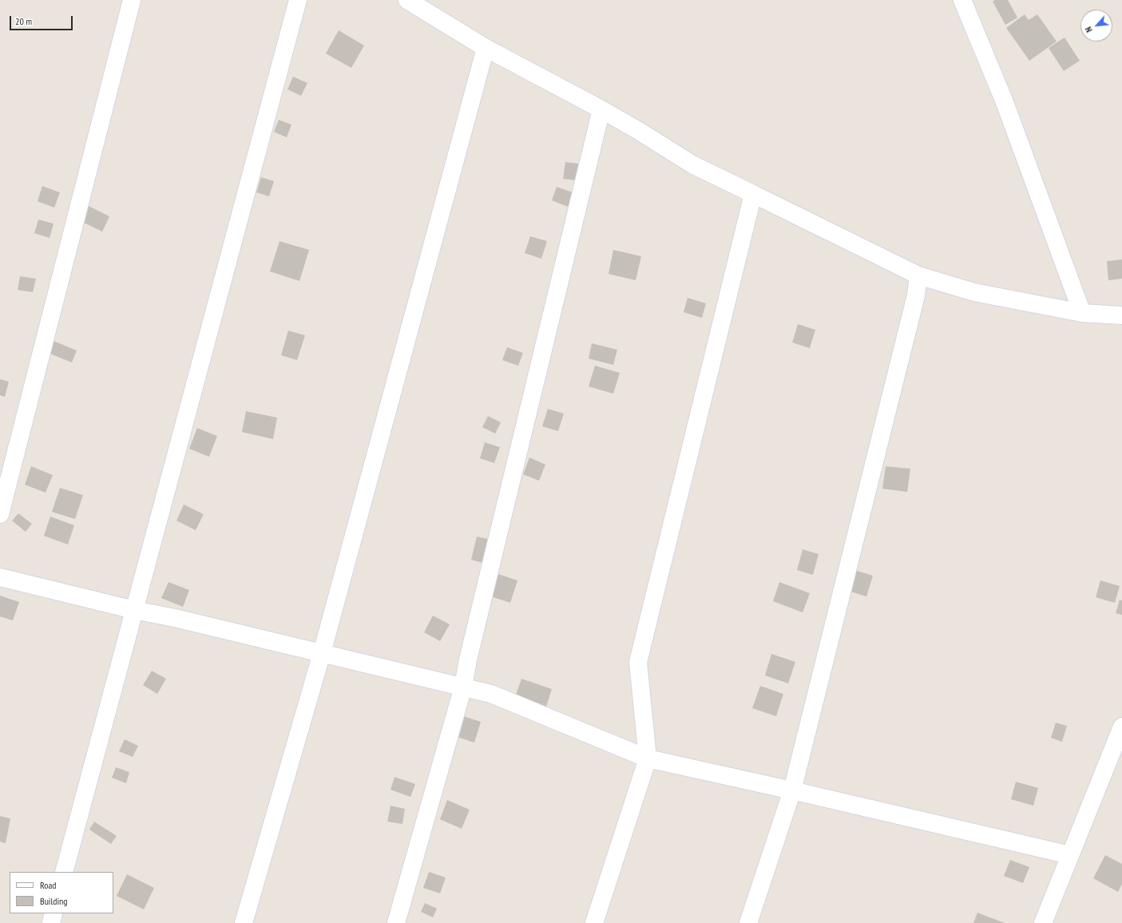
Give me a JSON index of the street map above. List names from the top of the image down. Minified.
{"legend":["Road","Building"],"scale_bar":"20 m","north":"bottom left"}
